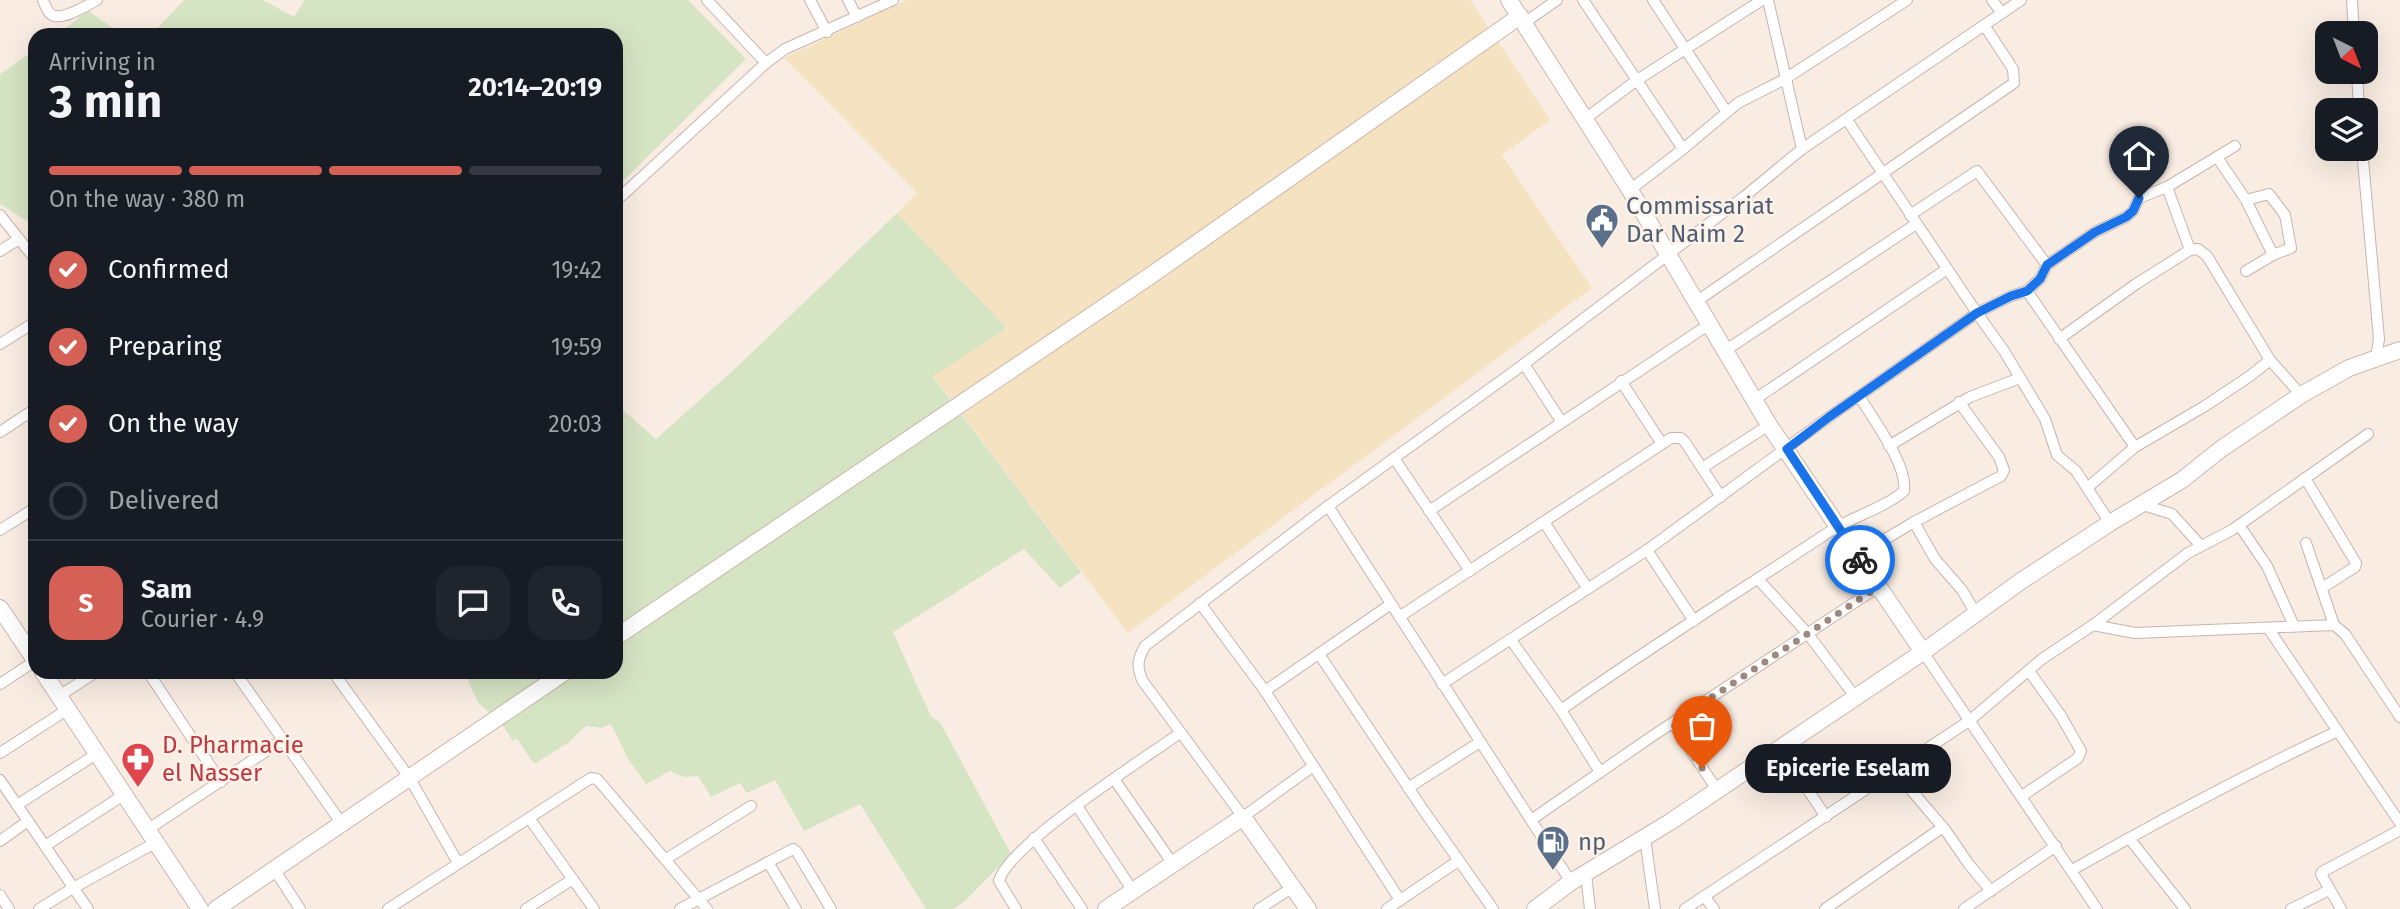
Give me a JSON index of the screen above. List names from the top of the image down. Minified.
{"places":{"public building":["Commissariat Dar Naim 2"],"other":["Epicerie Eselam"],"pharmacy":["D. Pharmacie el Nasser"],"fuel station":["np"]},"north":"bottom right","page":{"heading":["3 min","Arriving in","20:14–20:19"],"panel":["Sam","Courier · 4.9"],"bar":"On the way · 380 m","list":[["Confirmed","19:42"],["Preparing","19:59"],["On the way","20:03"],"Delivered"],"round":"S","bubble":"Epicerie Eselam"}}
